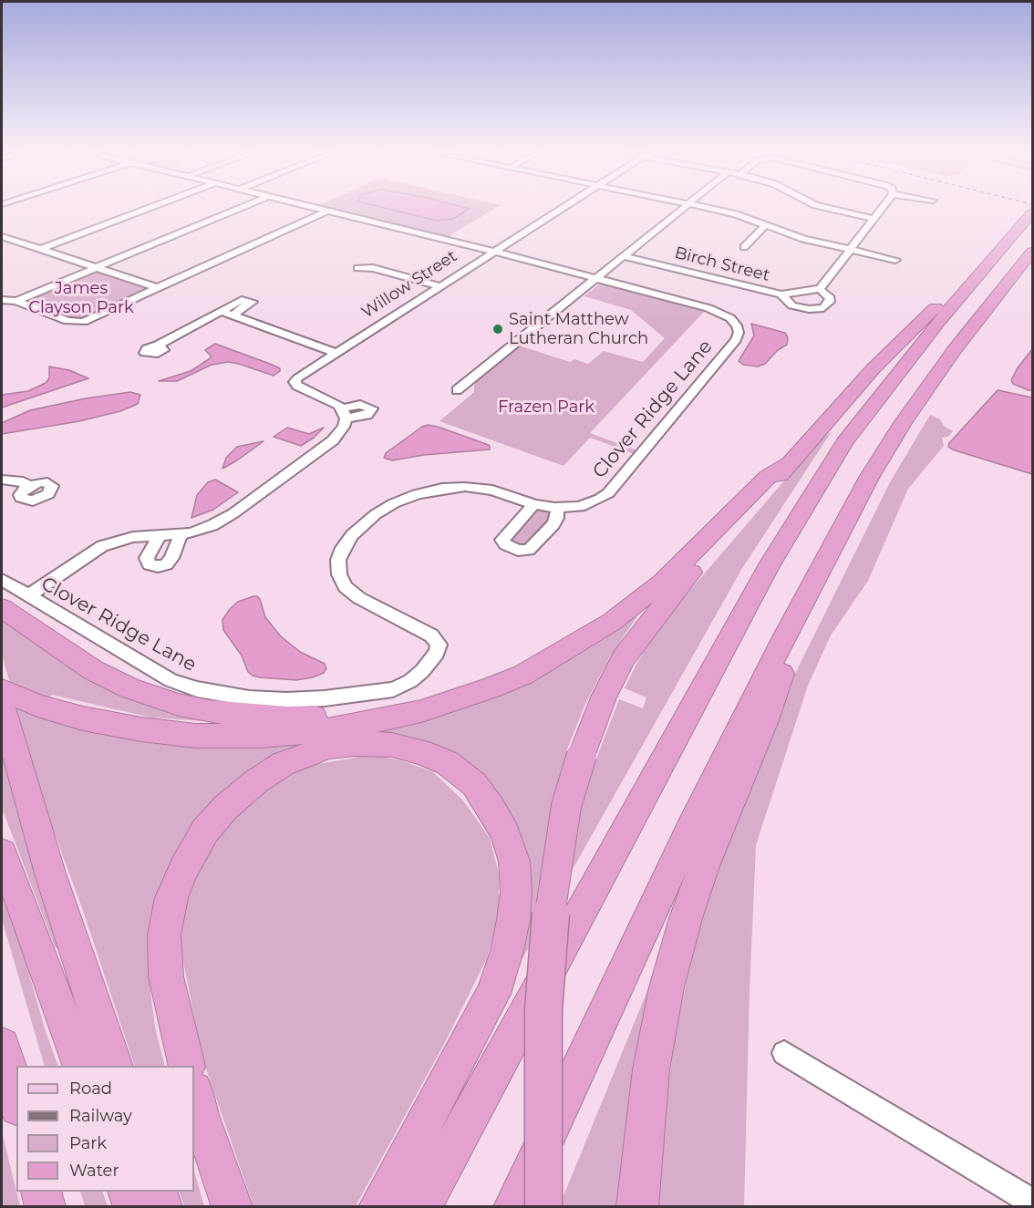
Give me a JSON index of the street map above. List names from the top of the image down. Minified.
{"streets":{"street":["Birch Street","Willow Street","Clover Ridge Lane"]},"crossings":[["Willow Street","Clover Ridge Lane"]],"parks":["James Clayson Park","Frazen Park"],"places":["Saint Matthew Lutheran Church"],"legend":["Road","Railway","Park","Water"]}
